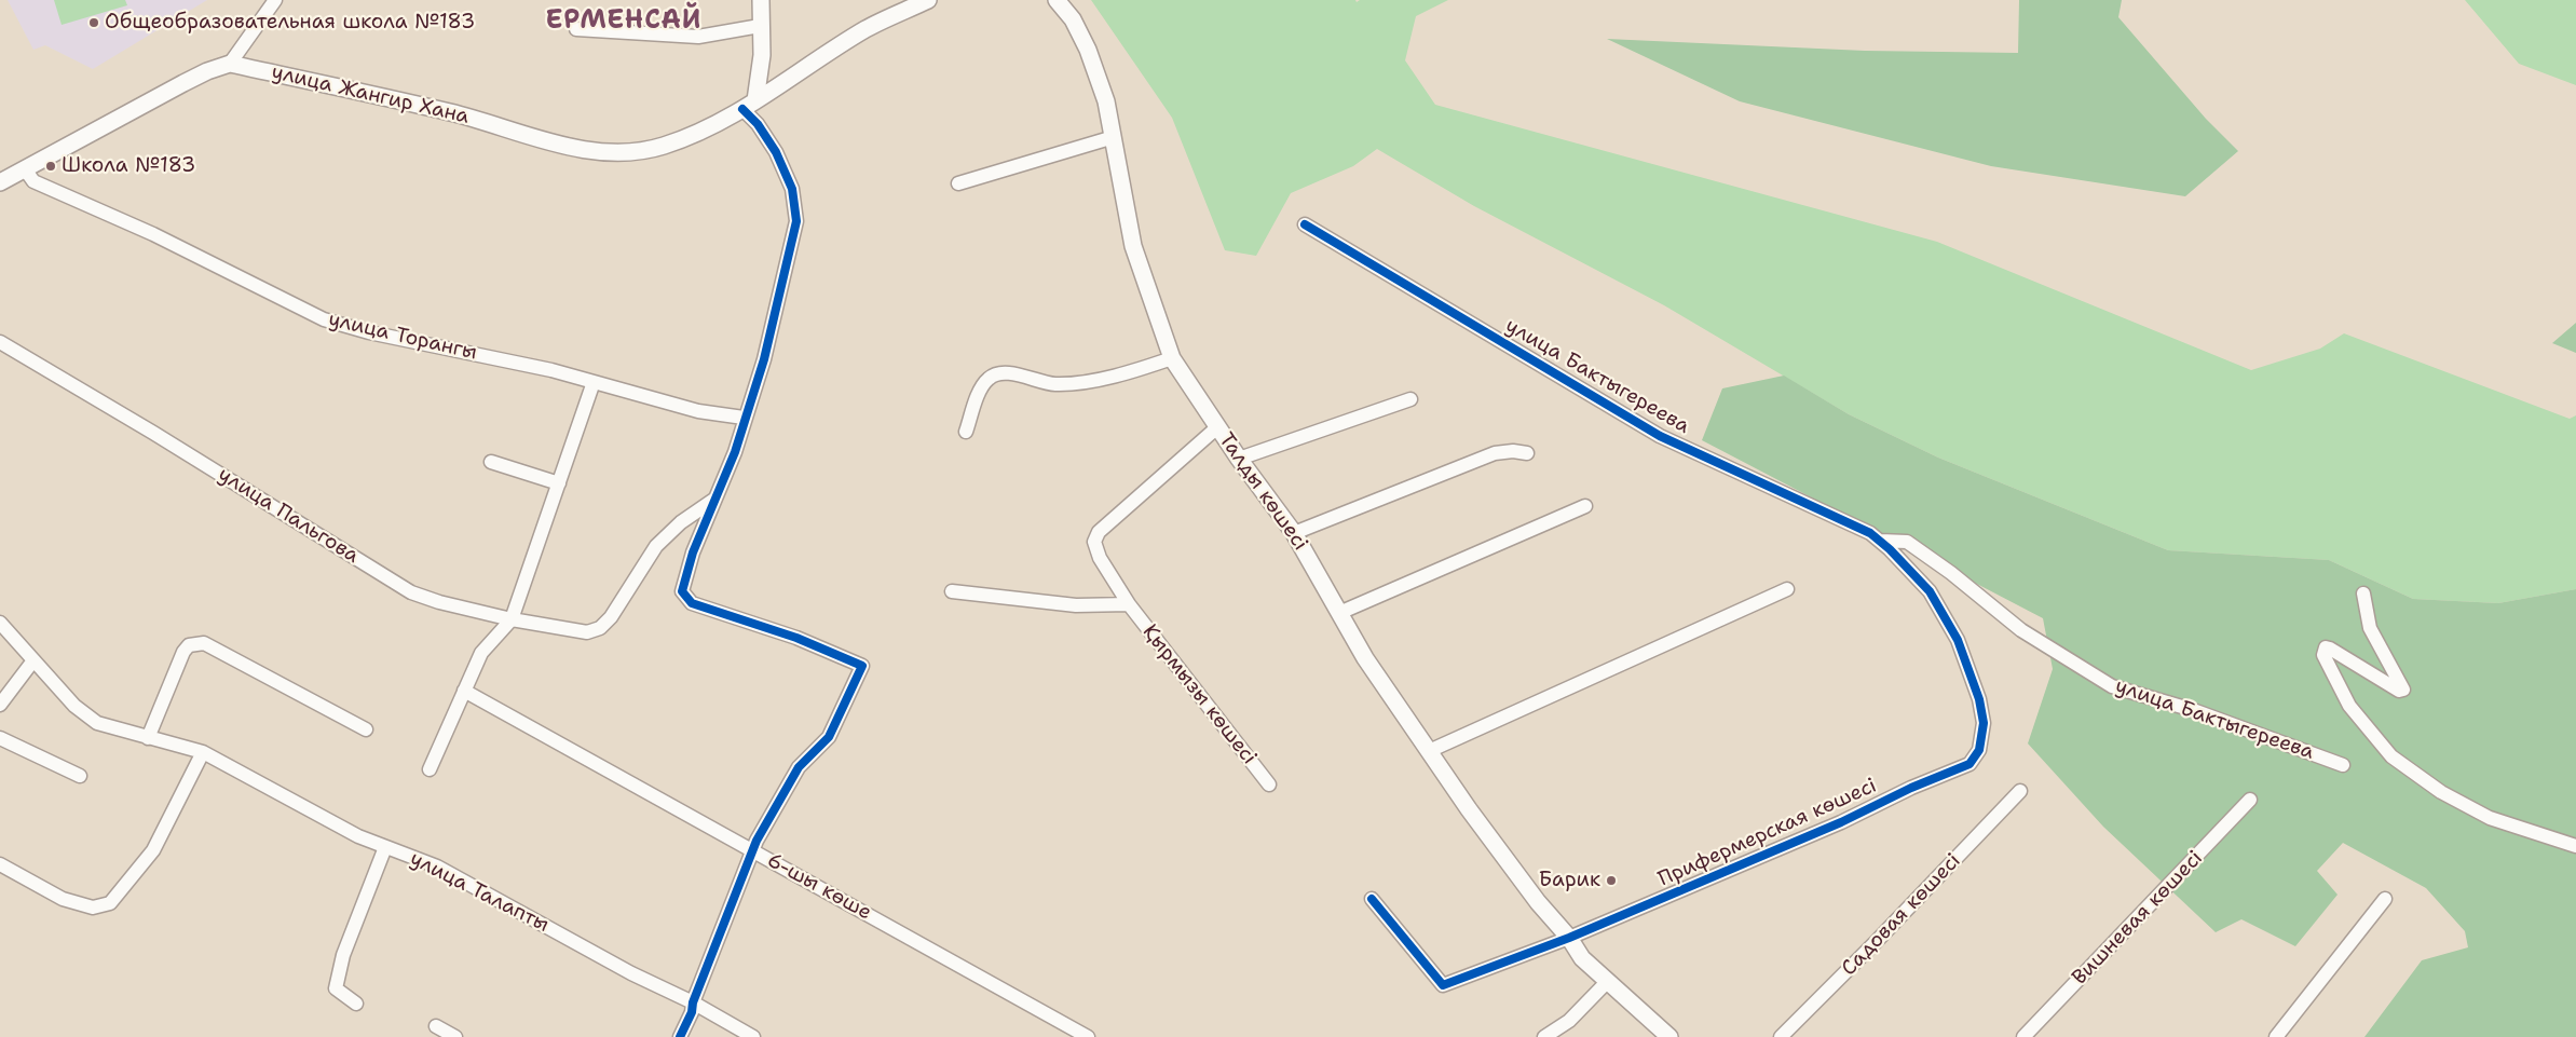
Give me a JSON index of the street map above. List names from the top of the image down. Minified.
{"streets":{"street":["улица Жангир Хана","улица Торангы","улица Бактыгереева","Талды көшесі","улица Пальгова","Қырмызы көшесі","Прифермерская көшесі","6-шы көше","улица Талапты","Садовая көшесі","Вишневая көшесі"]},"crossings":[["улица Бактыгереева","Прифермерская көшесі"],["Талды көшесі","Қырмызы көшесі"],["Талды көшесі","Прифермерская көшесі"]],"districts":["ЕРМЕНСАЙ"],"places":["Общеобразовательная школа №183","Школа №183","Барик"]}
